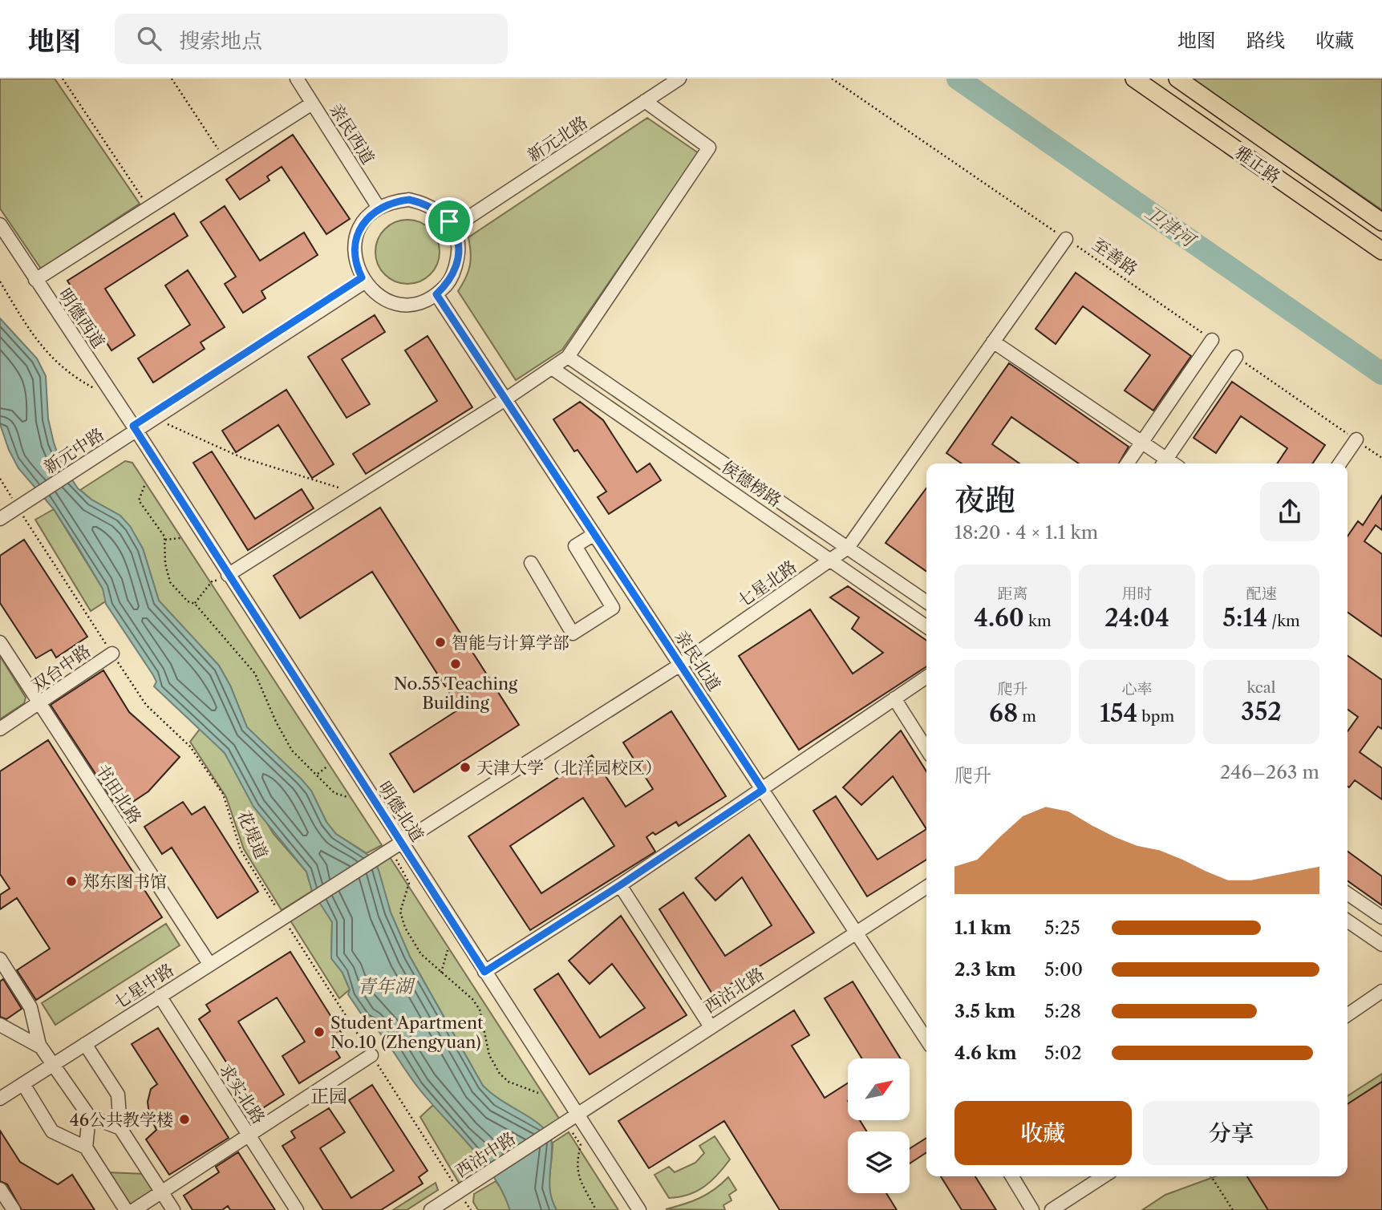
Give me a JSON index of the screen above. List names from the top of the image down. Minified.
{"streets":{"main road":["雅正路"],"street":["亲民西道","新元北路","明德西道","新元中路","侯德榜路","七星北路","亲民北道","双台中路","书田北路","明德北道","七星中路","西沽北路","求实北路","西沽中路"],"path":["至善路","花堤道"]},"crossings":[["亲民西道","新元北路"],["亲民西道","新元中路"],["亲民西道","亲民北道"],["新元北路","新元中路"],["新元北路","亲民北道"],["至善路","七星北路"],["明德西道","新元中路"],["明德西道","明德北道"],["新元中路","亲民北道"],["新元中路","明德北道"],["新元中路","花堤道"],["侯德榜路","七星北路"],["七星北路","亲民北道"],["七星北路","明德北道"],["七星北路","七星中路"],["亲民北道","西沽北路"],["双台中路","书田北路"],["双台中路","花堤道"],["书田北路","七星中路"],["明德北道","西沽北路"],["花堤道","七星中路"],["花堤道","西沽中路"],["七星中路","求实北路"],["西沽北路","西沽中路"]],"districts":["正园"],"water":["卫津河","青年湖"],"places":["智能与计算学部","No.55 Teaching Building","天津大学（北洋园校区）","郑东图书馆","Student Apartment No.10 (Zhengyuan)","46公共教学楼"],"north":"top right","page":{"header":"地图","search":"搜索地点","nav":["地图","路线","收藏"],"heading":["夜跑","18:20 · 4 × 1.1 km"],"stats":[["距离","4.60 km"],["用时","24:04"],["配速","5:14 /km"],["爬升","68 m"],["心率","154 bpm"],["kcal","352"]],"chart":["爬升","246–263 m"],"list":[{"name":"1.1 km","note":"5:25"},{"name":"2.3 km","note":"5:00"},{"name":"3.5 km","note":"5:28"},{"name":"4.6 km","note":"5:02"}],"buttons":["收藏","分享"]}}
